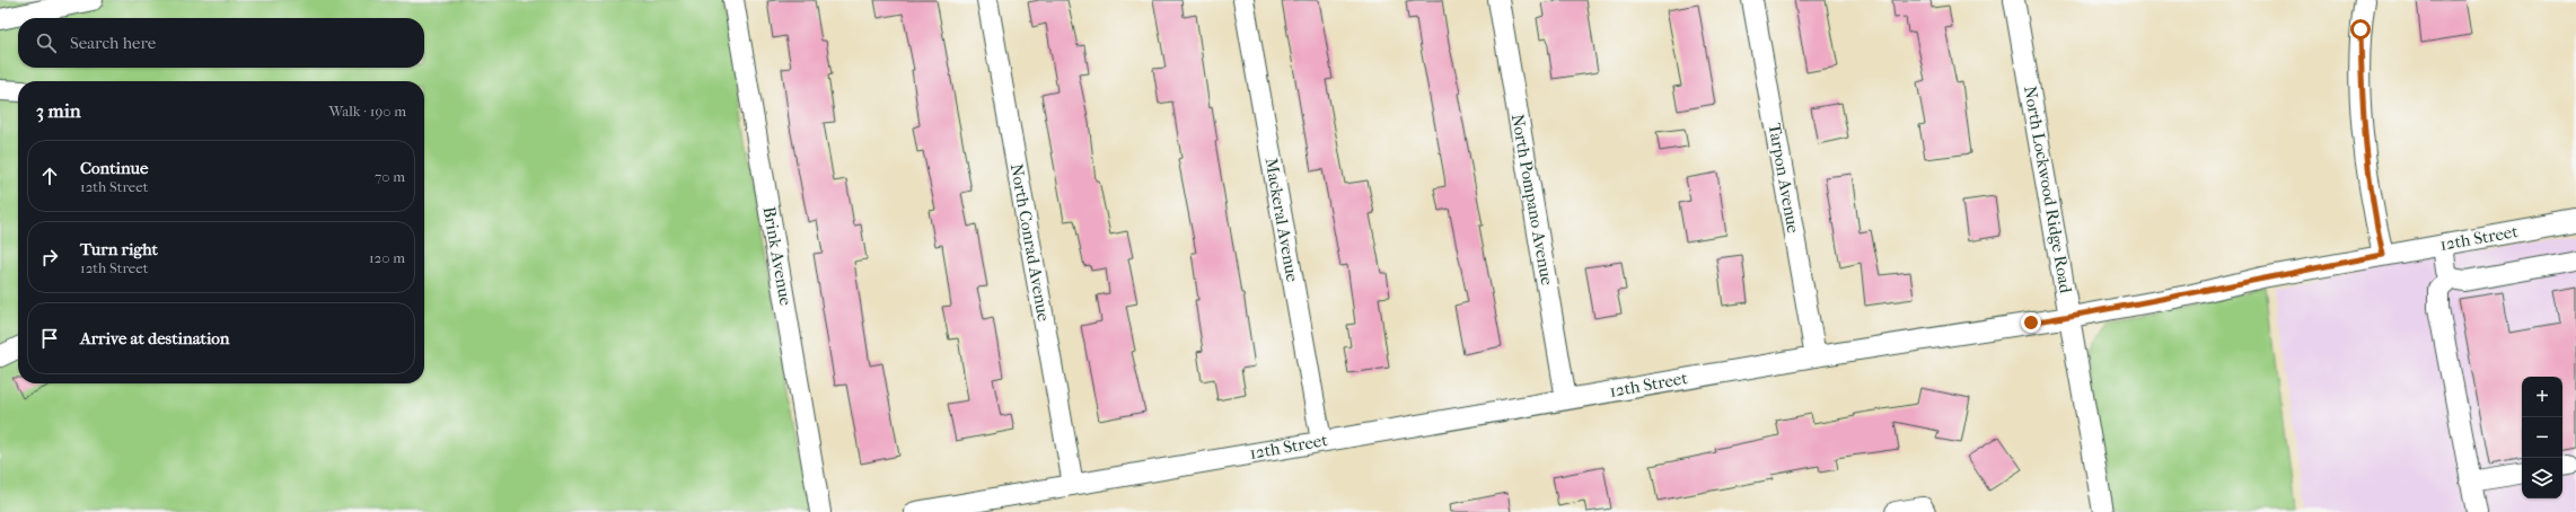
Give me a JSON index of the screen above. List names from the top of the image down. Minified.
{"streets":{"street":["Tarpon Avenue","North Lockwood Ridge Road","North Pompano Avenue","Mackeral Avenue","12th Street","North Conrad Avenue","Brink Avenue"]},"crossings":[["Tarpon Avenue","12th Street"],["North Lockwood Ridge Road","12th Street"],["North Pompano Avenue","12th Street"],["Mackeral Avenue","12th Street"],["12th Street","North Conrad Avenue"]],"page":{"search":"Search here","heading":["3 min","Walk · 190 m"],"list":[["Continue","12th Street","70 m"],["Turn right","12th Street","120 m"],"Arrive at destination"],"map_buttons":["+","−"]}}
